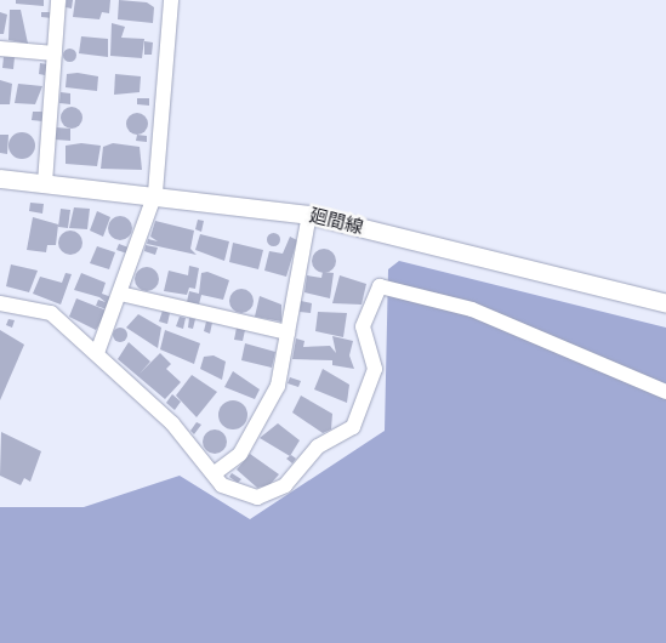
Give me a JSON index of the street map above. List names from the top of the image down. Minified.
{"streets":{"street":["廻間線"]}}
